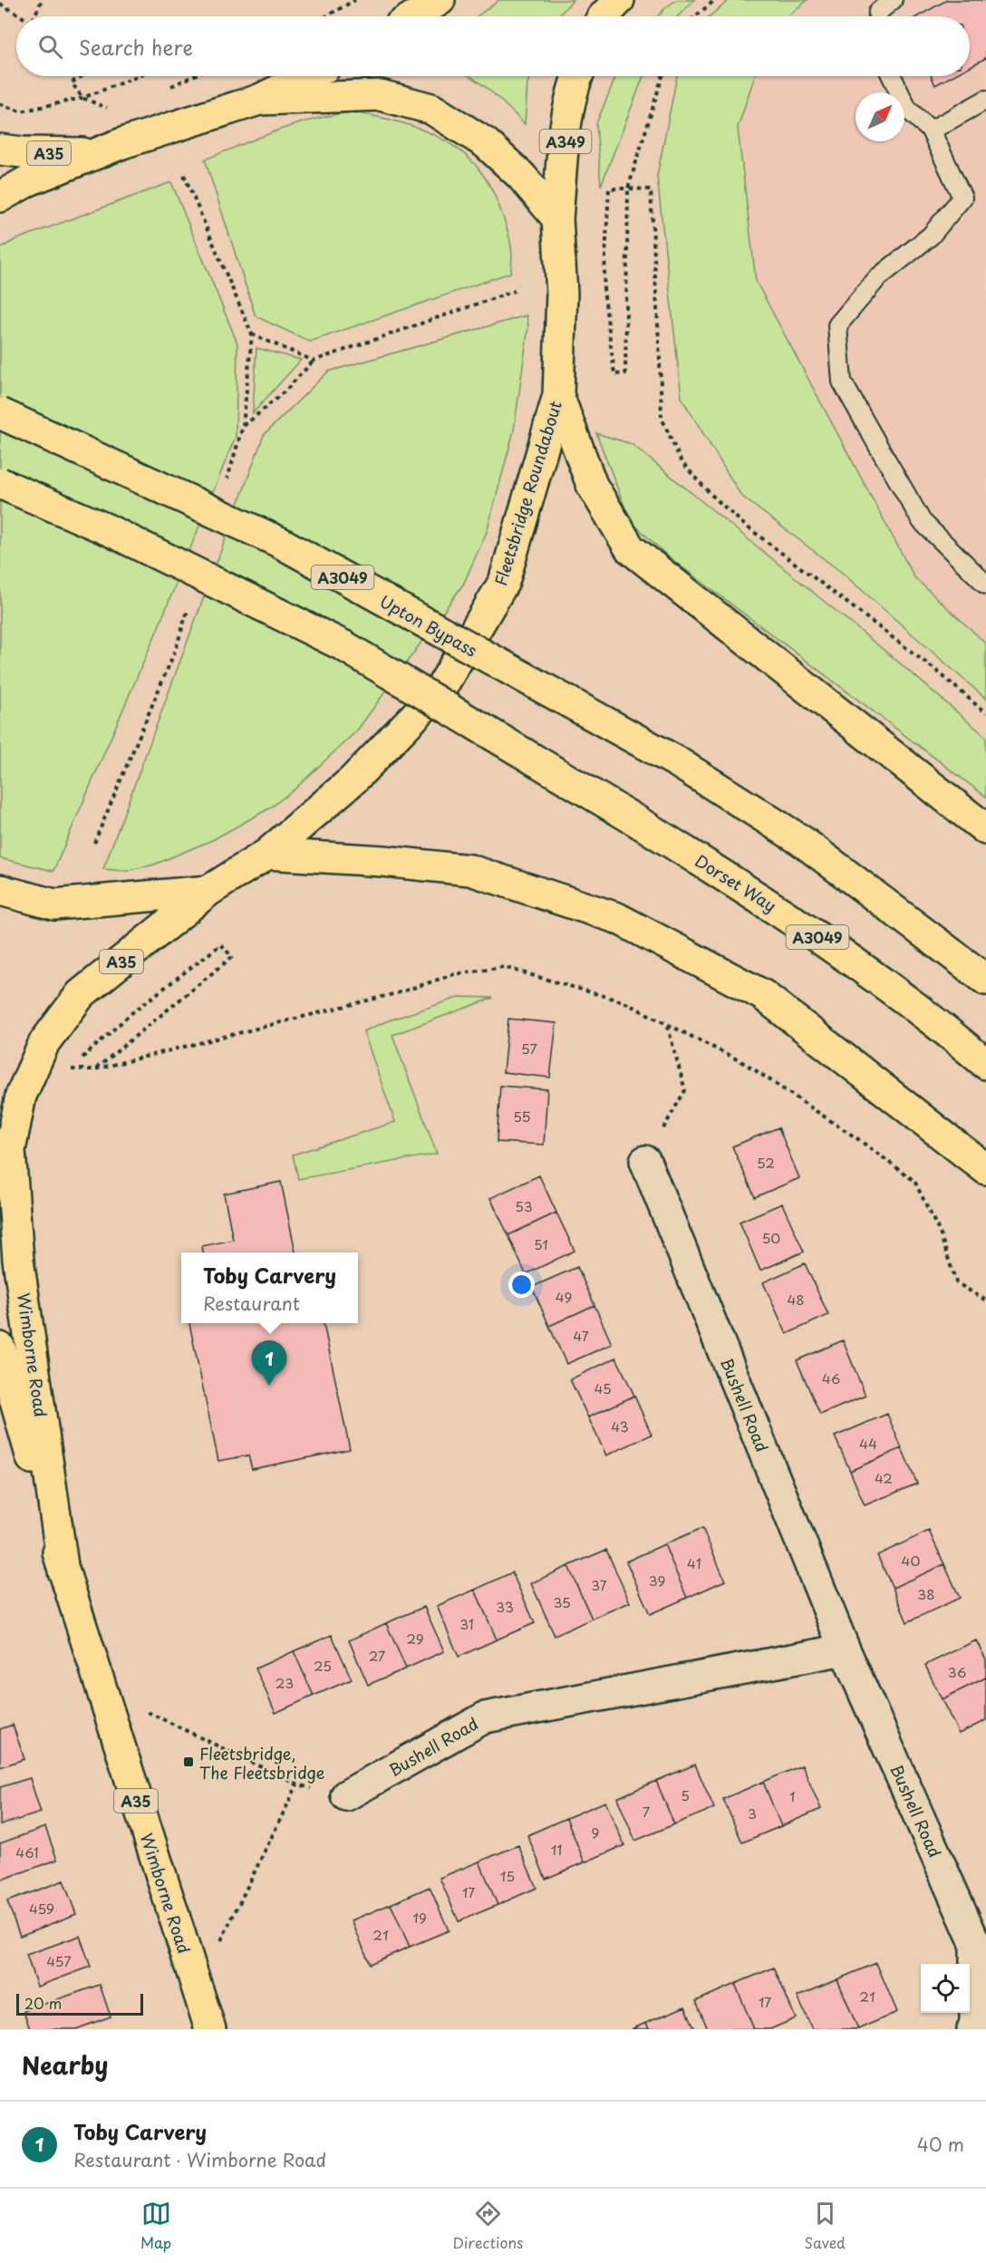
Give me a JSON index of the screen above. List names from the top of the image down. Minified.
{"streets":{"main road":["A349","A35","Fleetsbridge Roundabout","A3049","Upton Bypass","Dorset Way","Wimborne Road"],"street":["Bushell Road"]},"crossings":[["A349","Fleetsbridge Roundabout"],["Fleetsbridge Roundabout","Wimborne Road"]],"places":{"transit":["Fleetsbridge, The Fleetsbridge"]},"house_numbers":["57","55","52","53","50","51","49","48","47","46","45","43","44","42","40","41","39","37","38","35","33","31","29","27","25","36","23","5","1","7","3","9","11","461","15","17","459","19","21","457","21","17"],"scale_bar":"20 m","north":"top right","page":{"search":"Search here","popup":["Toby Carvery","Restaurant"],"pins":"1","scale":"20 m","heading":"Nearby","list":[{"mark":"1","name":"Toby Carvery","note":"Restaurant · Wimborne Road","value":"40 m"}],"nav":["Map","Directions","Saved"]}}
